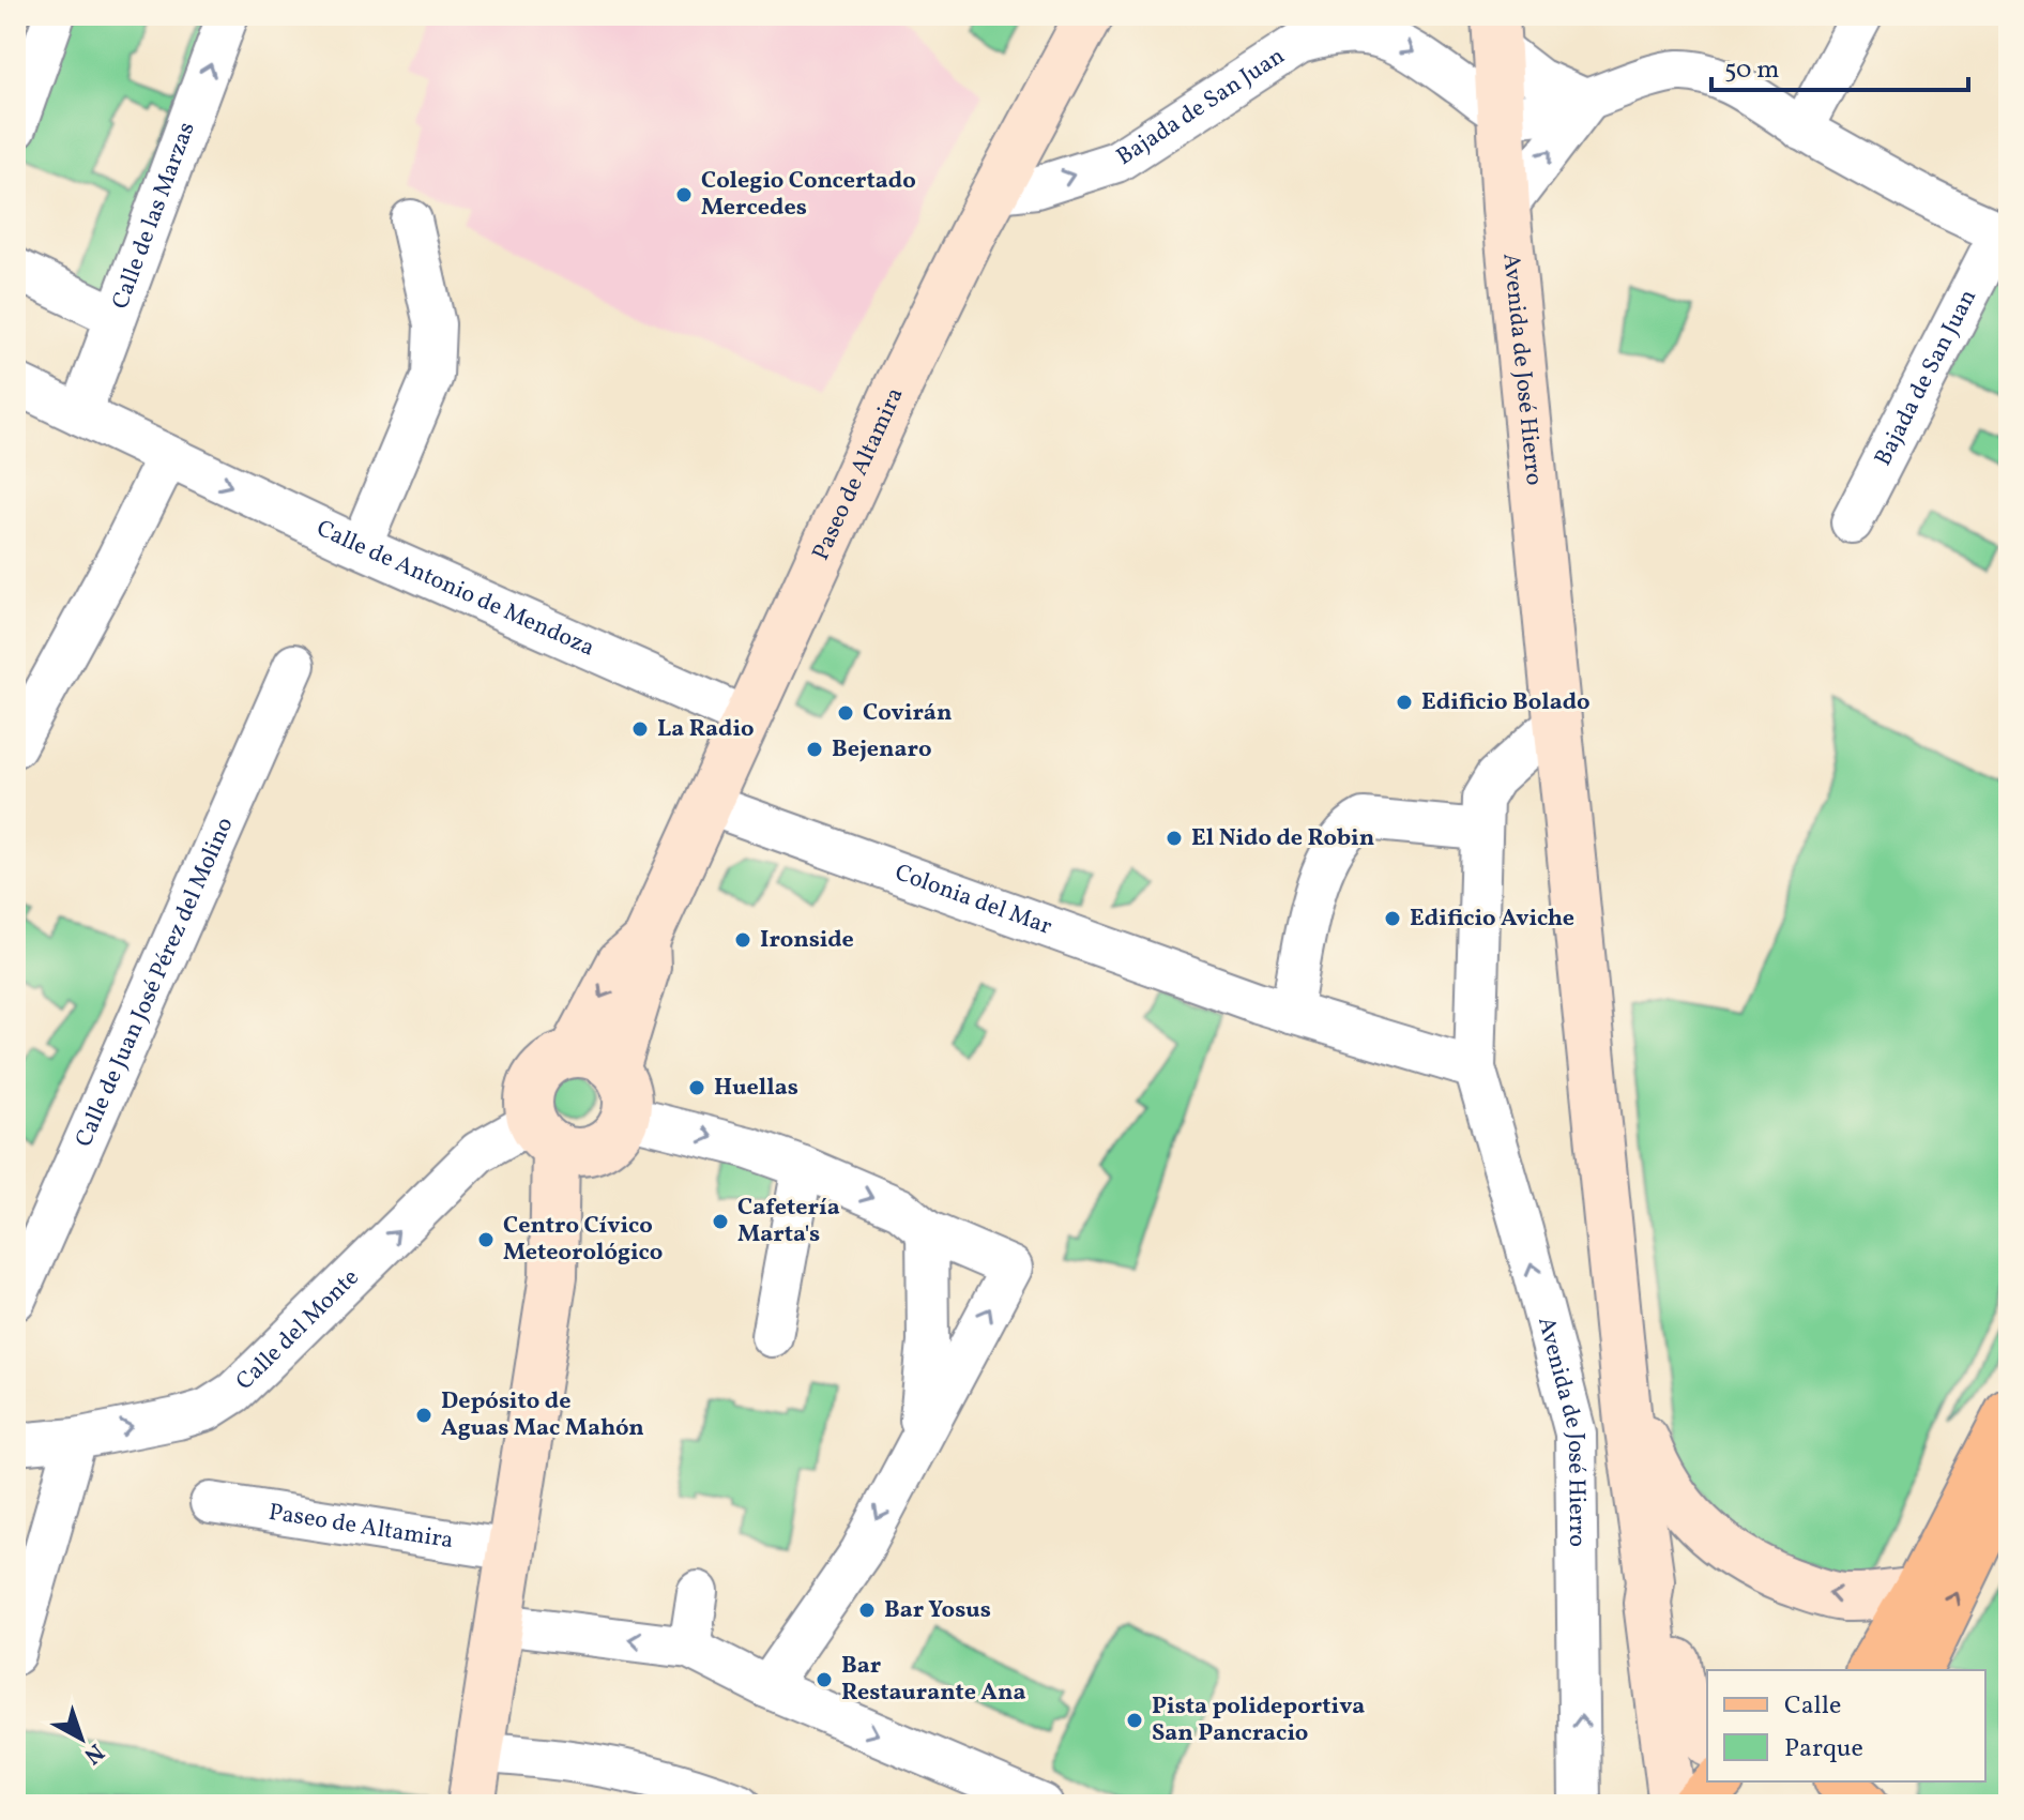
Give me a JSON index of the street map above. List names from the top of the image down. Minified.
{"streets":{"main road":["Avenida de José Hierro","Paseo de Altamira"],"street":["Bajada de San Juan","Calle de las Marzas","Calle de Antonio de Mendoza","Colonia del Mar","Calle de Juan José Pérez del Molino","Calle del Monte"]},"crossings":[["Bajada de San Juan","Avenida de José Hierro"],["Bajada de San Juan","Paseo de Altamira"],["Calle de las Marzas","Calle de Antonio de Mendoza"],["Paseo de Altamira","Calle de Antonio de Mendoza"],["Paseo de Altamira","Colonia del Mar"],["Paseo de Altamira","Calle del Monte"]],"one_way":["Bajada de San Juan","Calle del Monte"],"places":["Colegio Concertado Mercedes","Edificio Bolado","Covirán","La Radio","Bejenaro","El Nido de Robin","Edificio Aviche","Ironside","Huellas","Cafetería Marta's","Centro Cívico Meteorológico","Depósito de Aguas Mac Mahón","Bar Yosus","Bar Restaurante Ana","Pista polideportiva San Pancracio"],"legend":["Calle","Parque"],"scale_bar":"50 m","north":"bottom right"}
